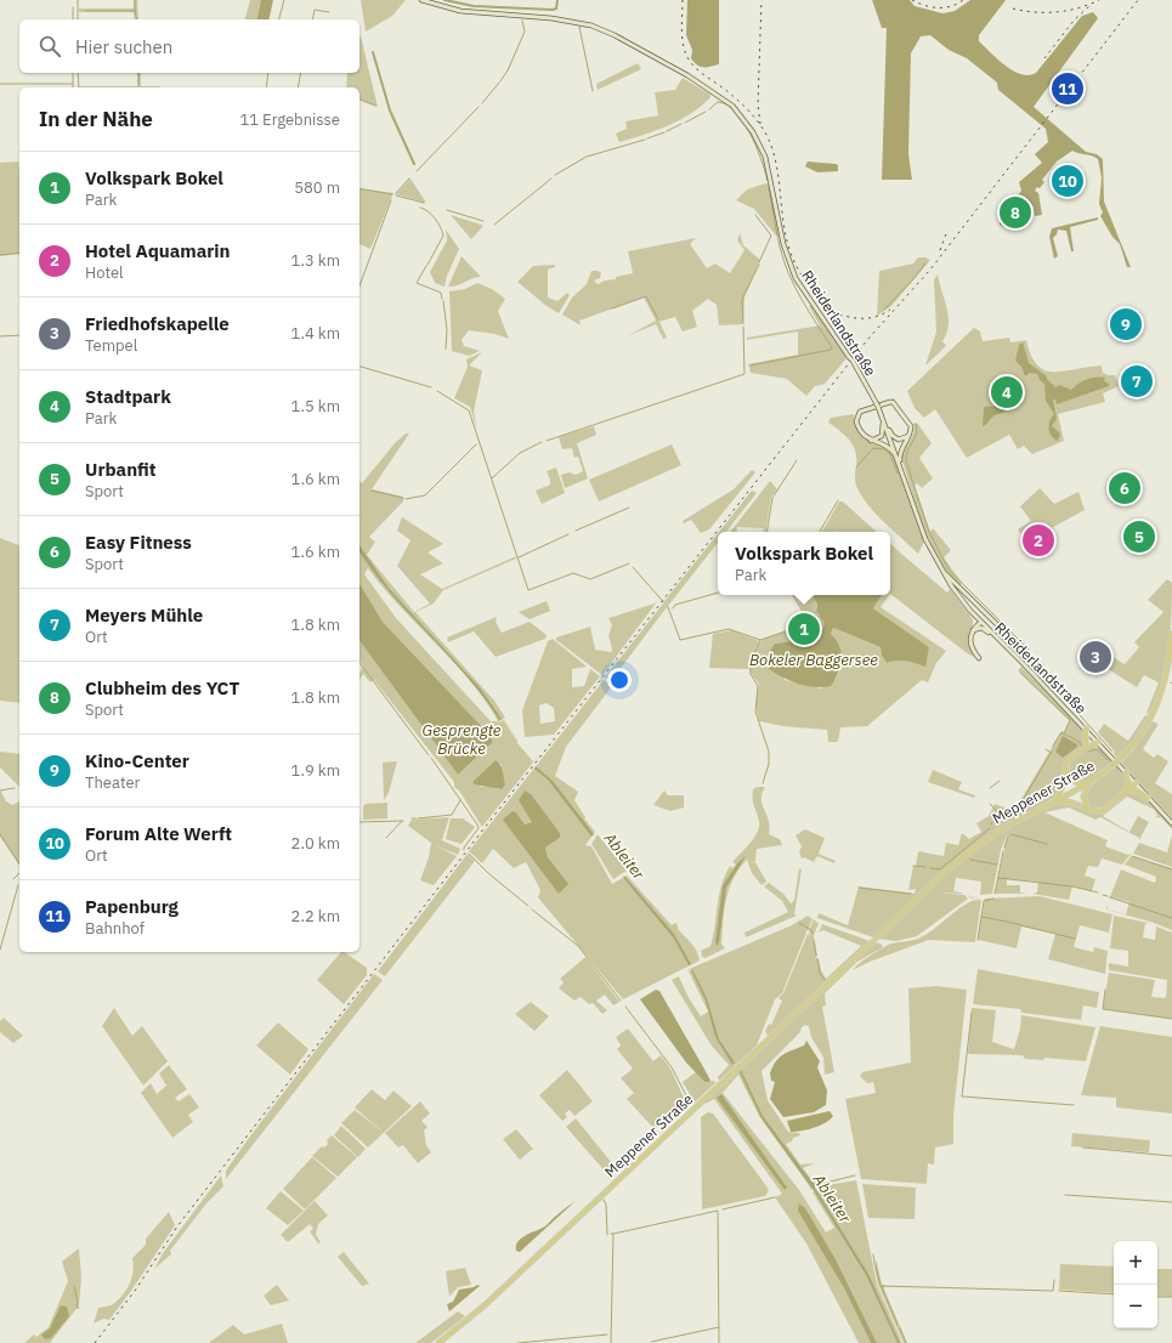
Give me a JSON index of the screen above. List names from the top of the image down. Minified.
{"streets":{"main road":["Rheiderlandstraße","Meppener Straße"]},"water":["Bokeler Baggersee","Gesprengte Brücke","Ableiter"],"page":{"search":"Hier suchen","pins":["11","10","8","9","7","4","6","5","2","1","3"],"heading":["In der Nähe","11 Ergebnisse"],"list":[{"mark":"1","name":"Volkspark Bokel","note":"Park","value":"580 m"},{"mark":"2","name":"Hotel Aquamarin","note":"Hotel","value":"1.3 km"},{"mark":"3","name":"Friedhofskapelle","note":"Tempel","value":"1.4 km"},{"mark":"4","name":"Stadtpark","note":"Park","value":"1.5 km"},{"mark":"5","name":"Urbanfit","note":"Sport","value":"1.6 km"},{"mark":"6","name":"Easy Fitness","note":"Sport","value":"1.6 km"},{"mark":"7","name":"Meyers Mühle","note":"Ort","value":"1.8 km"},{"mark":"8","name":"Clubheim des YCT","note":"Sport","value":"1.8 km"},{"mark":"9","name":"Kino-Center","note":"Theater","value":"1.9 km"},{"mark":"10","name":"Forum Alte Werft","note":"Ort","value":"2.0 km"},{"mark":"11","name":"Papenburg","note":"Bahnhof","value":"2.2 km"}],"popup":["Volkspark Bokel","Park"],"map_buttons":["+","−"]}}
